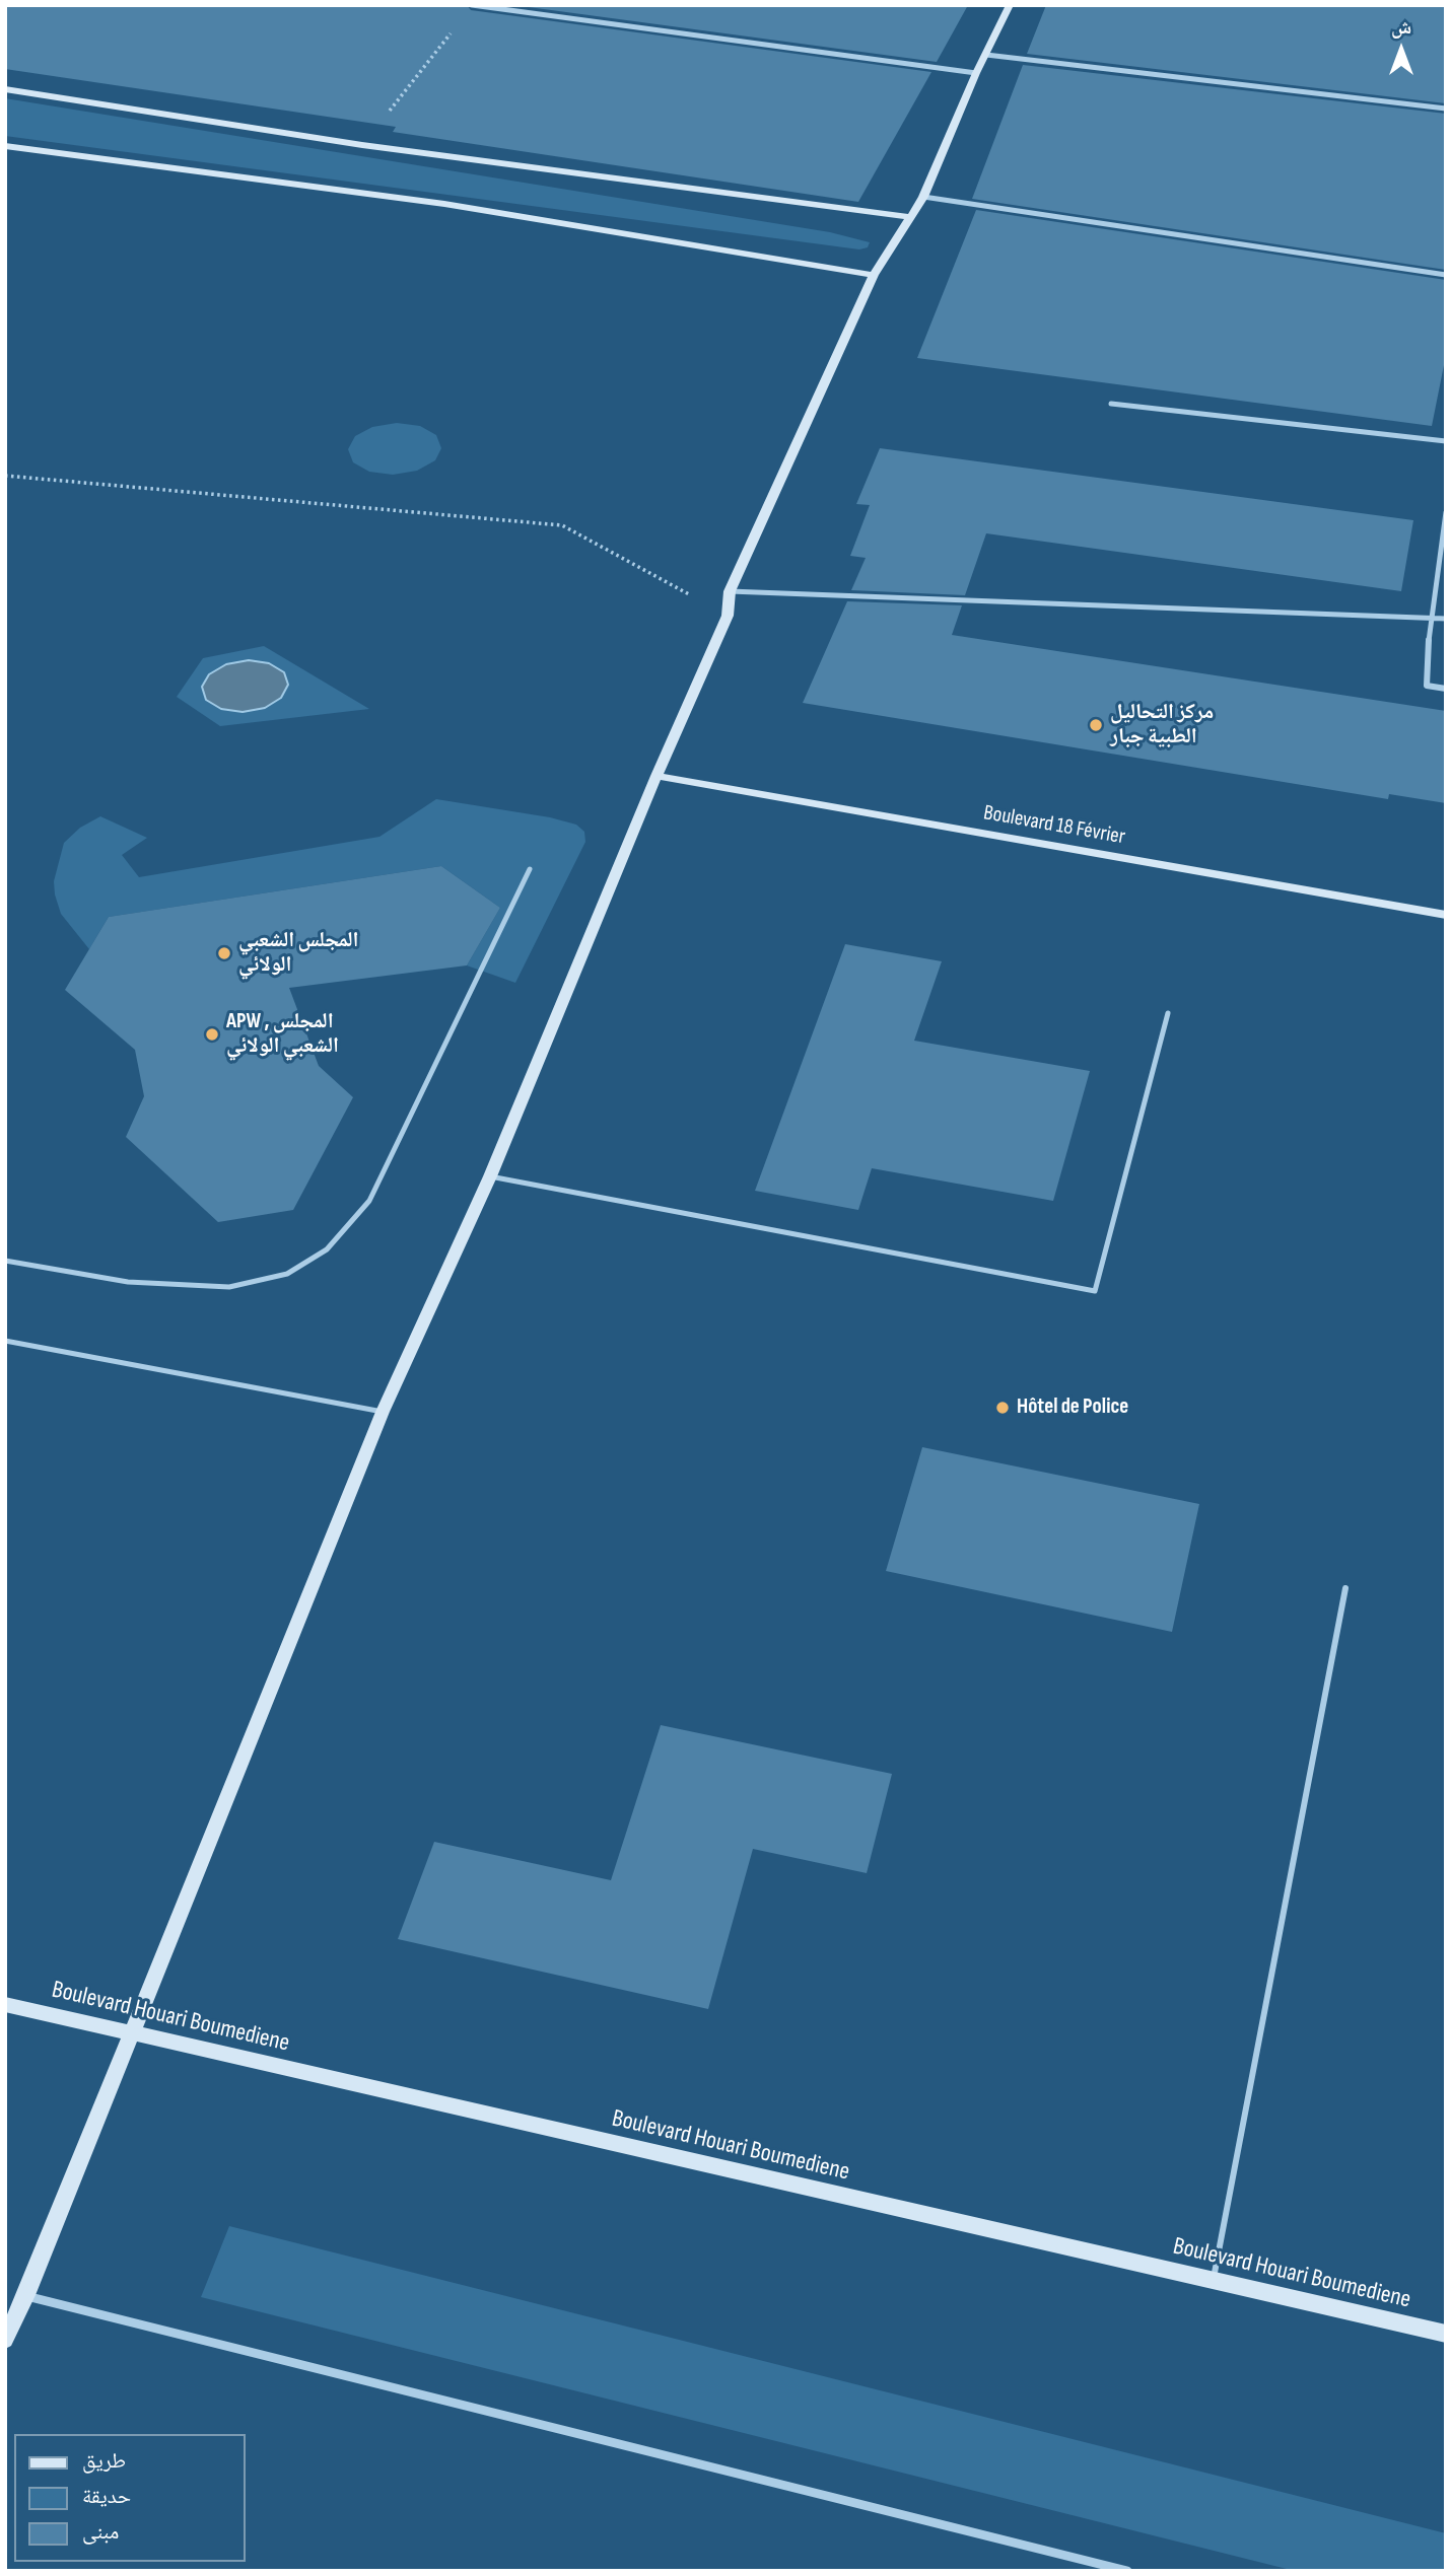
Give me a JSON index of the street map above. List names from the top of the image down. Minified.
{"streets":{"main road":["Boulevard 18 Février","Boulevard Houari Boumediene"]},"places":["مركز التحاليل الطبية جبار","المجلس الشعبي الولائي","APW , المجلس الشعبي الولائي","Hôtel de Police"],"legend":["طريق","حديقة","مبنى"],"north":"top"}
